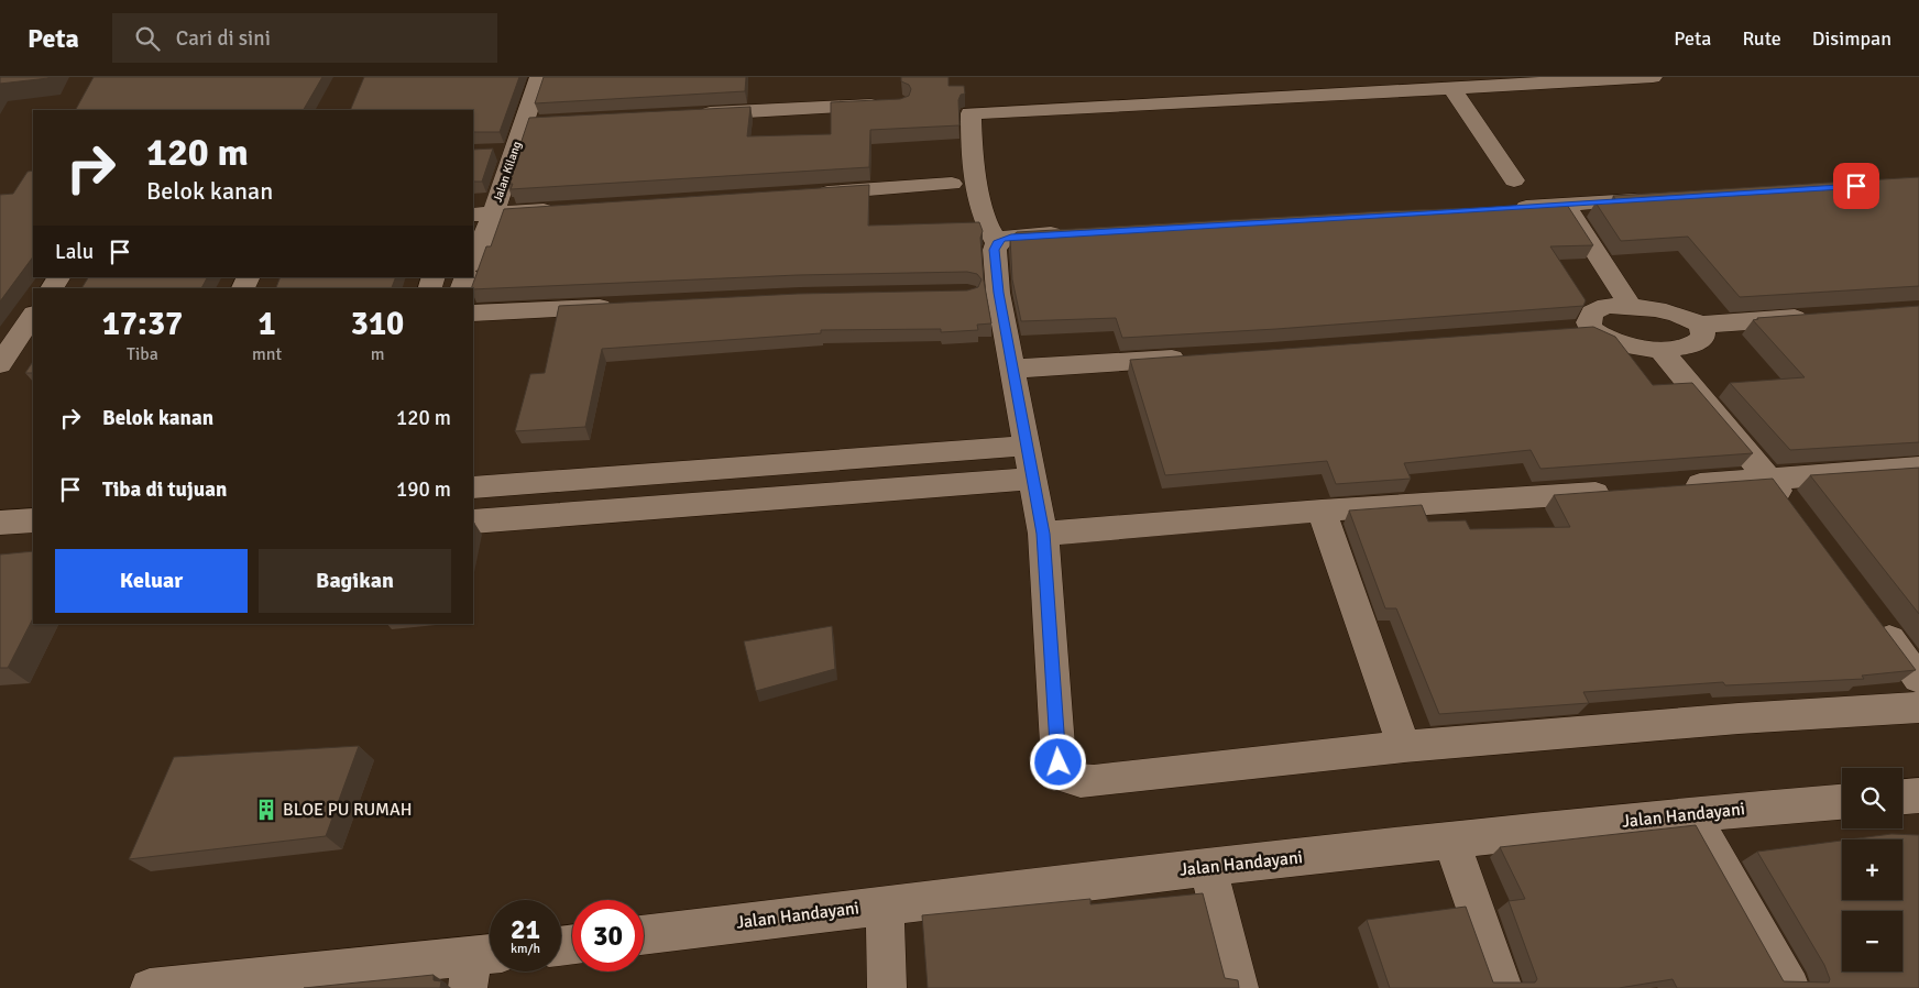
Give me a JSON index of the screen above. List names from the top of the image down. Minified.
{"streets":{"street":["Jalan Kilang","Jalan Handayani"]},"places":{"building":["BLOE PU RUMAH"]},"page":{"header":"Peta","search":"Cari di sini","nav":["Peta","Rute","Disimpan"],"turn":["120 m","Belok kanan"],"then":"Lalu","eta":["17:37","Tiba","1","mnt","310","m"],"list":[{"name":"Belok kanan","value":"120 m"},{"name":"Tiba di tujuan","value":"190 m"}],"buttons":["Keluar","Bagikan"],"map_buttons":["+","−"],"speed":"21 km/h","limit":"30"}}
